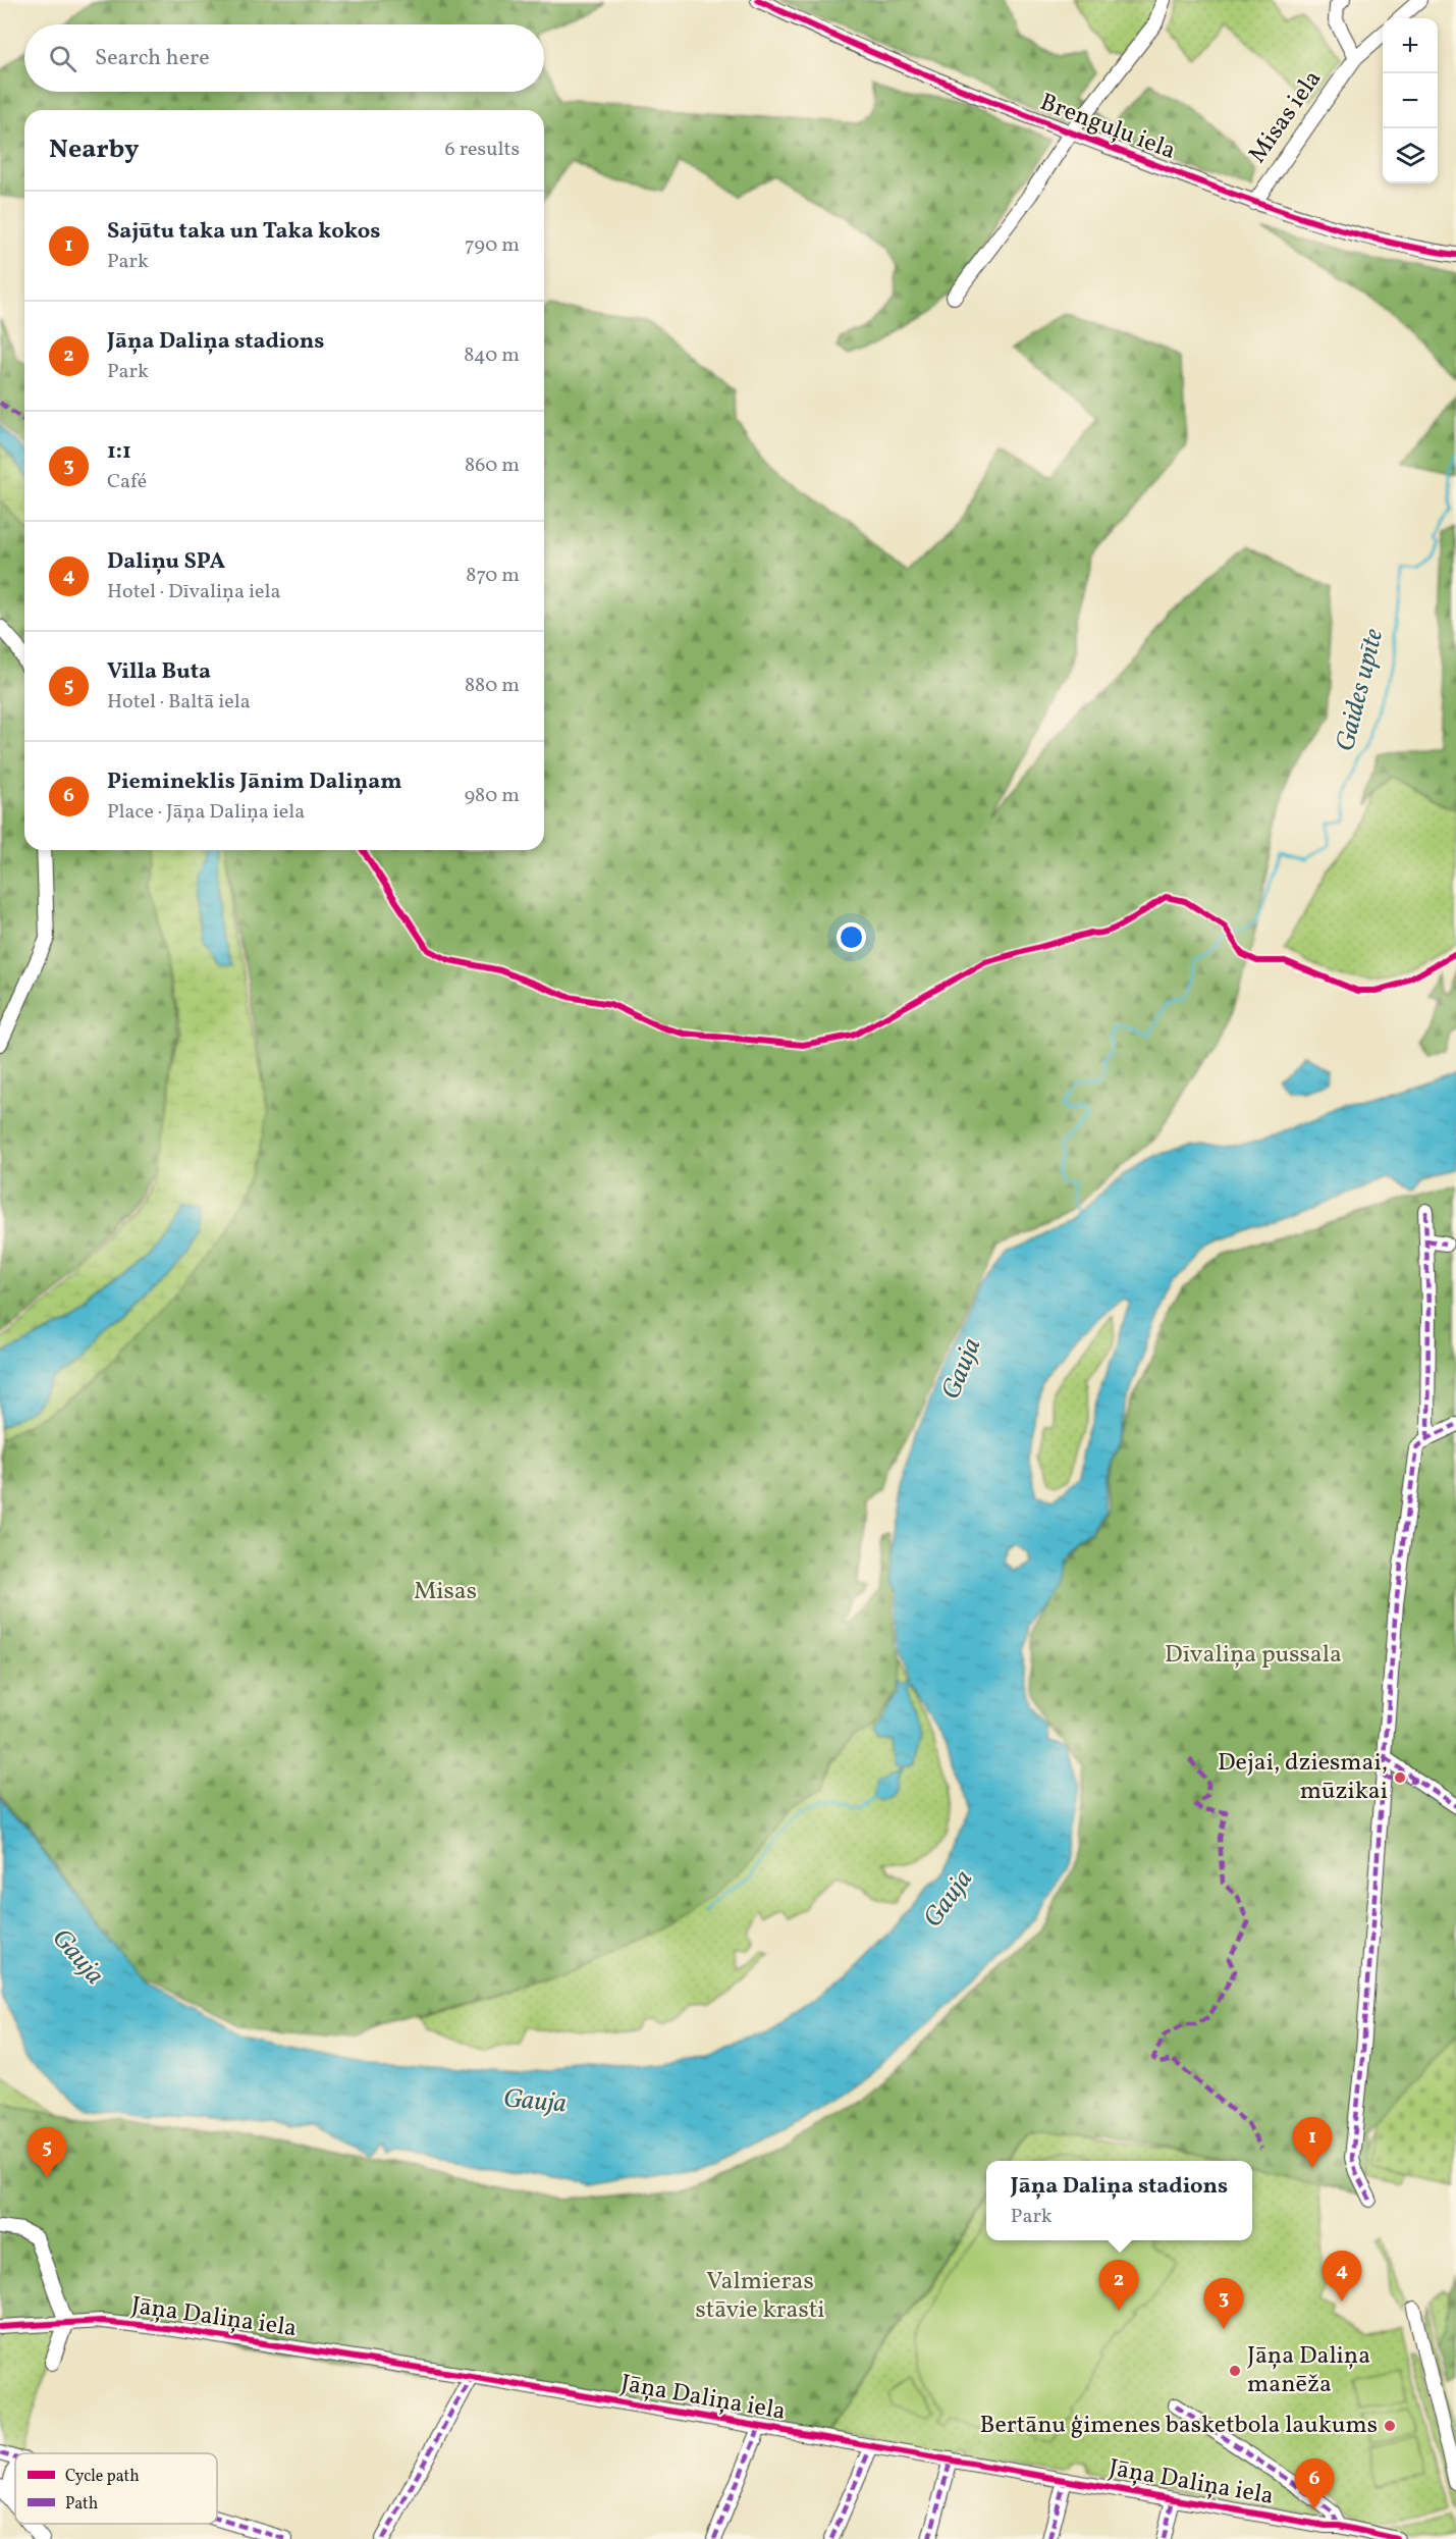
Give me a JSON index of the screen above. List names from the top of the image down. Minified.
{"streets":{"street":["Misas iela","Brenguļu iela","Jāņa Daliņa iela"]},"crossings":[["Misas iela","Brenguļu iela"]],"water":["Gaides upīte","Gauja"],"parks":["Misas","Dīvaliņa pussala","Valmieras stāvie krasti"],"places":["Dejai, dziesmai, mūzikai","Jāņa Daliņa manēža","Bertānu ģimenes basketbola laukums"],"legend":["Cycle path","Path"],"page":{"map_buttons":["+","−"],"search":"Search here","heading":["Nearby","6 results"],"list":[{"mark":"1","name":"Sajūtu taka un Taka kokos","note":"Park","value":"790 m"},{"mark":"2","name":"Jāņa Daliņa stadions","note":"Park","value":"840 m"},{"mark":"3","name":"1:1","note":"Café","value":"860 m"},{"mark":"4","name":"Daliņu SPA","note":"Hotel · Dīvaliņa iela","value":"870 m"},{"mark":"5","name":"Villa Buta","note":"Hotel · Baltā iela","value":"880 m"},{"mark":"6","name":"Piemineklis Jānim Daliņam","note":"Place · Jāņa Daliņa iela","value":"980 m"}],"pins":["1","5","4","2","3","6"],"popup":["Jāņa Daliņa stadions","Park"]}}
